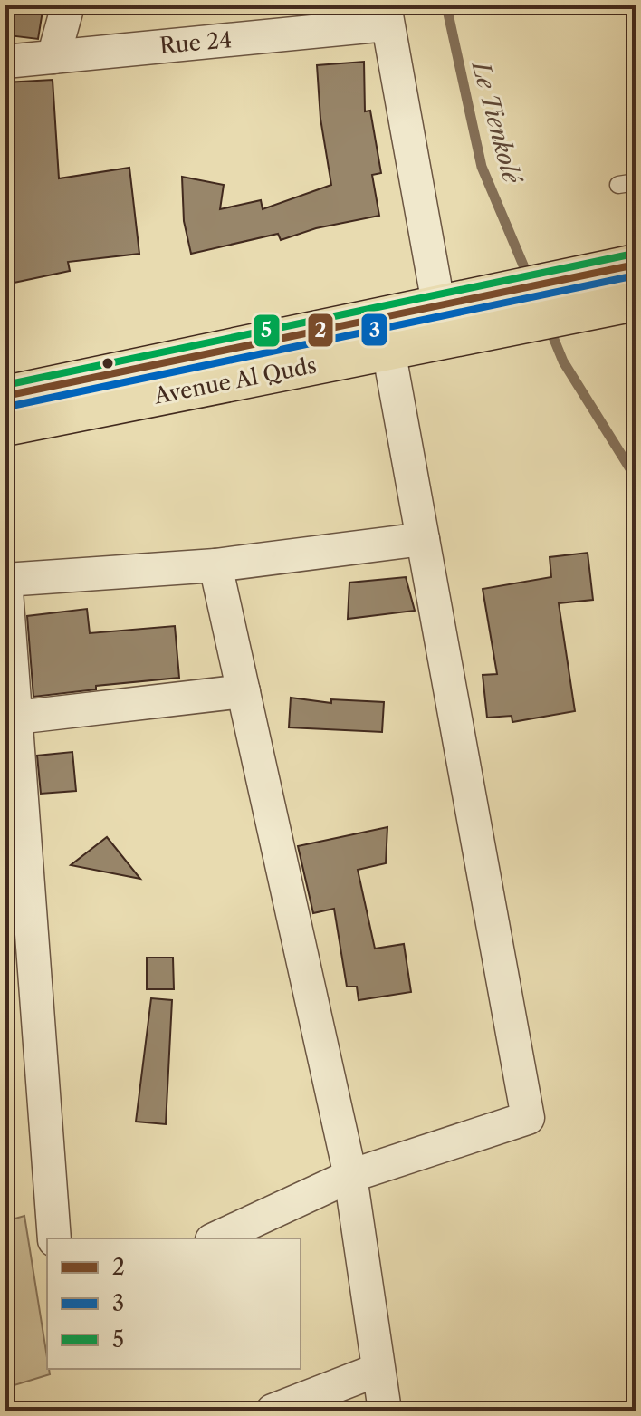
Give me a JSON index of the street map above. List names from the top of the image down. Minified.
{"streets":{"main road":["Avenue Al Quds"],"street":["Rue 24"]},"water":["Le Tienkolé"],"lines":["transit line 5","transit line 2","transit line 3"],"legend":["2","3","5"]}
